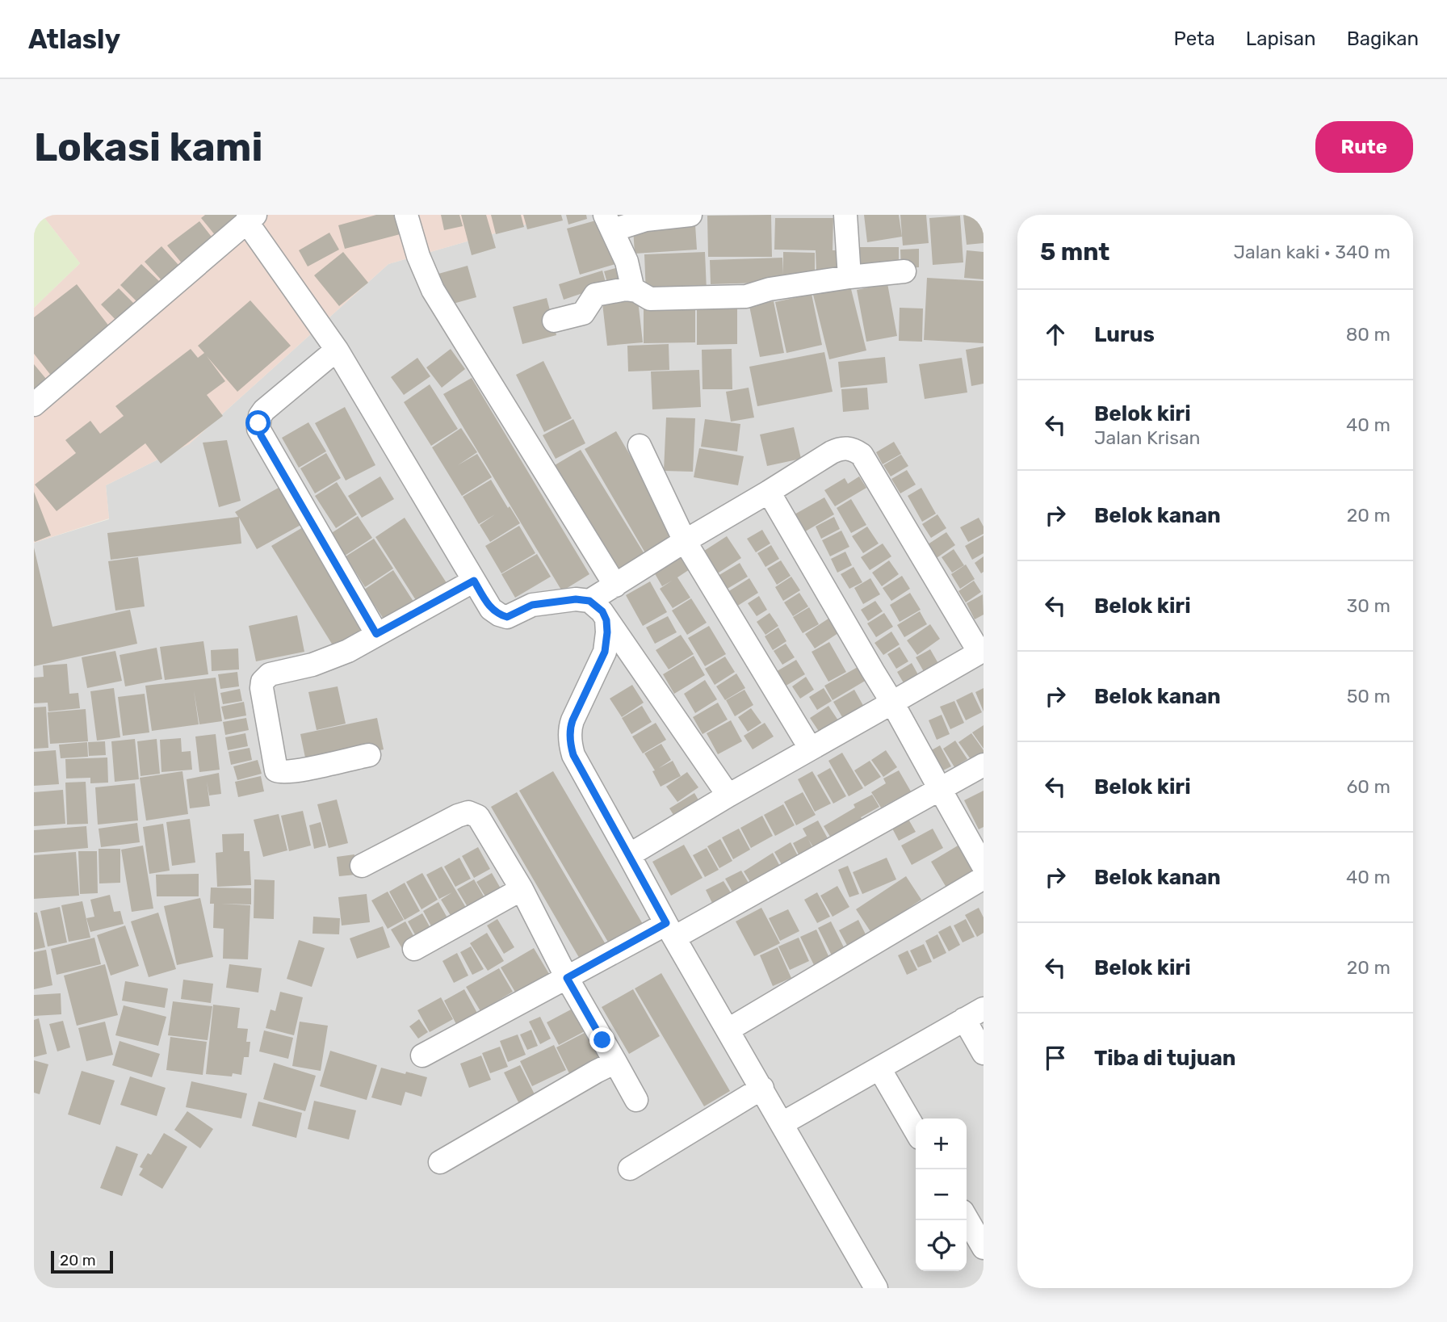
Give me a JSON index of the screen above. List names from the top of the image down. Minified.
{"scale_bar":"20 m","page":{"header":"Atlasly","nav":["Peta","Lapisan","Bagikan"],"buttons":"Rute","title":"Lokasi kami","heading":["5 mnt","Jalan kaki · 340 m"],"list":[["Lurus","80 m"],["Belok kiri","Jalan Krisan","40 m"],["Belok kanan","20 m"],["Belok kiri","30 m"],["Belok kanan","50 m"],["Belok kiri","60 m"],["Belok kanan","40 m"],["Belok kiri","20 m"],"Tiba di tujuan"],"map_buttons":["+","−"],"scale":"20 m"}}
